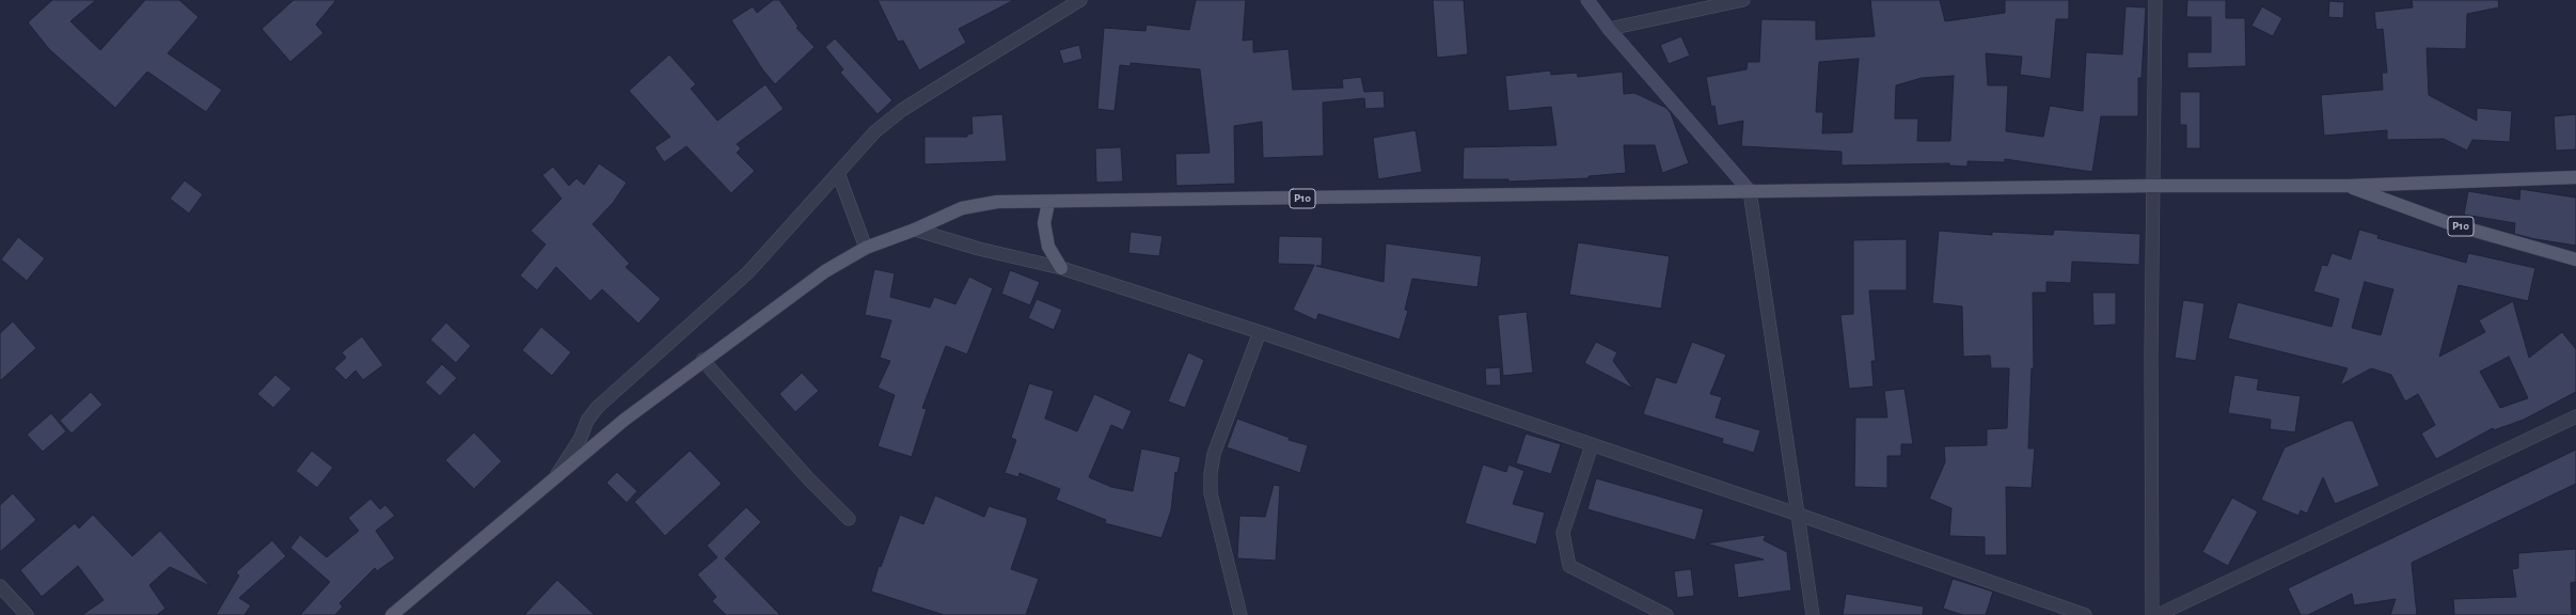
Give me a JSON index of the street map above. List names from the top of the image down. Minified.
{"streets":{"main road":["P10"]}}
